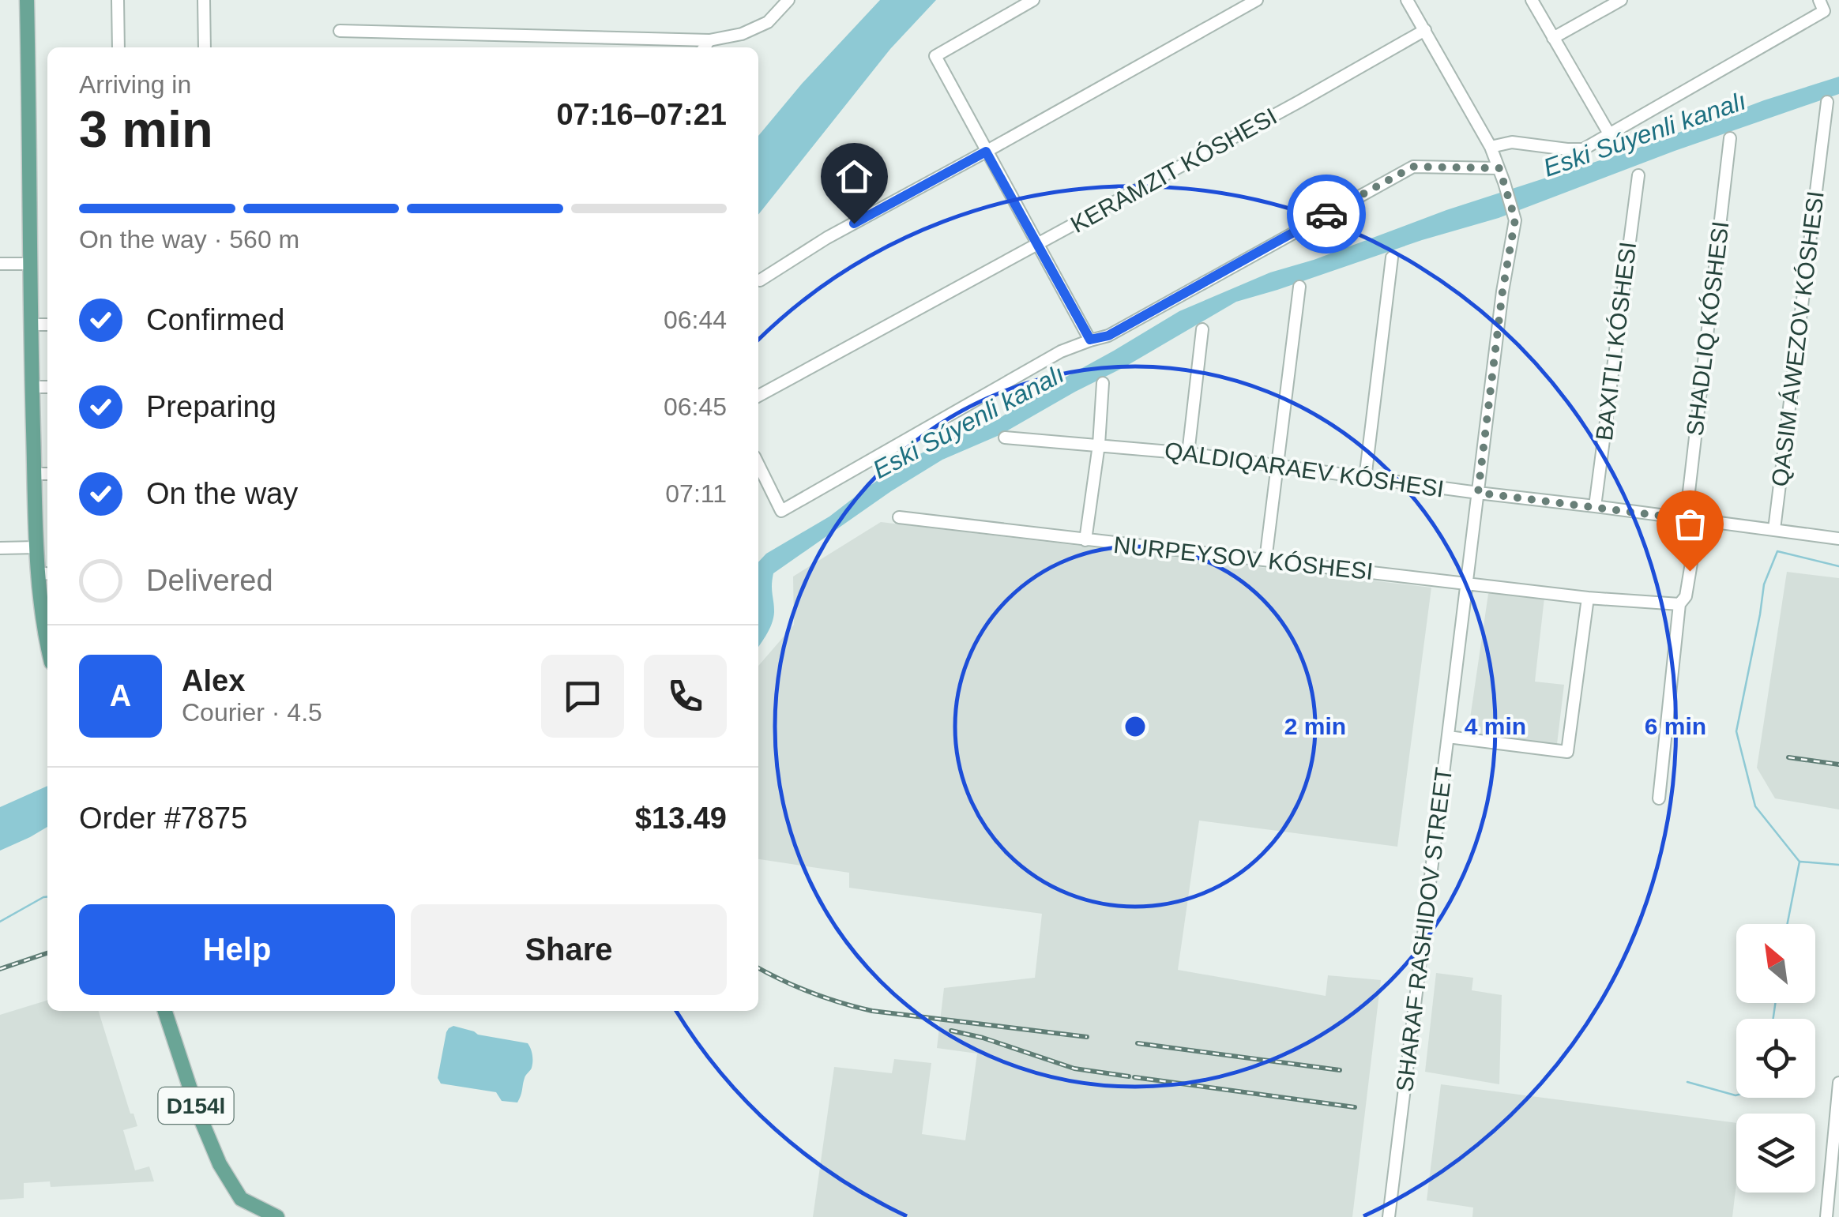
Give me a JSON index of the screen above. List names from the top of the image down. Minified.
{"streets":{"main road":["D154l"],"street":["KERAMZIT KÓSHESI","NURPEYSOV KÓSHESI","SHARAF RASHIDOV STREET"]},"crossings":[["NURPEYSOV KÓSHESI","SHARAF RASHIDOV STREET"]],"water":["Eski Súyenli kanalı"],"north":"top left","page":{"heading":["3 min","Arriving in","07:16–07:21"],"panel":["Alex","Courier · 4.5","Order #7875","$13.49"],"bar":"On the way · 560 m","list":[["Confirmed","06:44"],["Preparing","06:45"],["On the way","07:11"],"Delivered"],"round":"A","buttons":["Help","Share"]},"rings":["2 min","4 min","6 min"]}
